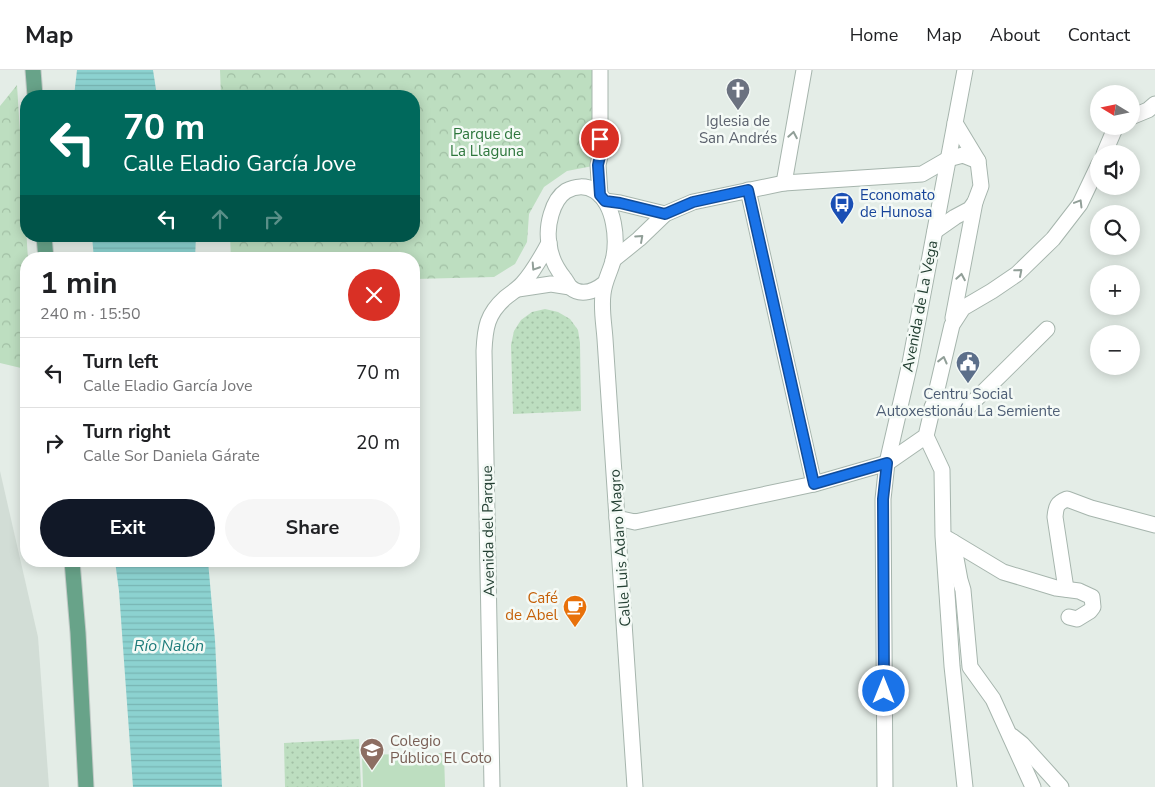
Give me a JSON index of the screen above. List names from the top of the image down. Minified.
{"streets":{"street":["Avenida de La Vega","Avenida del Parque","Calle Luis Adaro Magro"]},"crossings":[["Avenida del Parque","Calle Luis Adaro Magro"]],"water":["Río Nalón"],"parks":["Parque de La Llaguna"],"places":{"church":["Iglesia de San Andrés"],"bus stop":["Economato de Hunosa"],"public building":["Centru Social Autoxestionáu La Semiente"],"cafe":["Café de Abel"],"school or university":["Colegio Público El Coto"]},"north":"left","page":{"header":"Map","nav":["Home","Map","About","Contact"],"map_buttons":["+","−"],"turn":["70 m","Calle Eladio García Jove"],"heading":["1 min","240 m · 15:50"],"list":[{"name":"Turn left","note":"Calle Eladio García Jove","value":"70 m"},{"name":"Turn right","note":"Calle Sor Daniela Gárate","value":"20 m"}],"buttons":["Exit","Share"]}}
